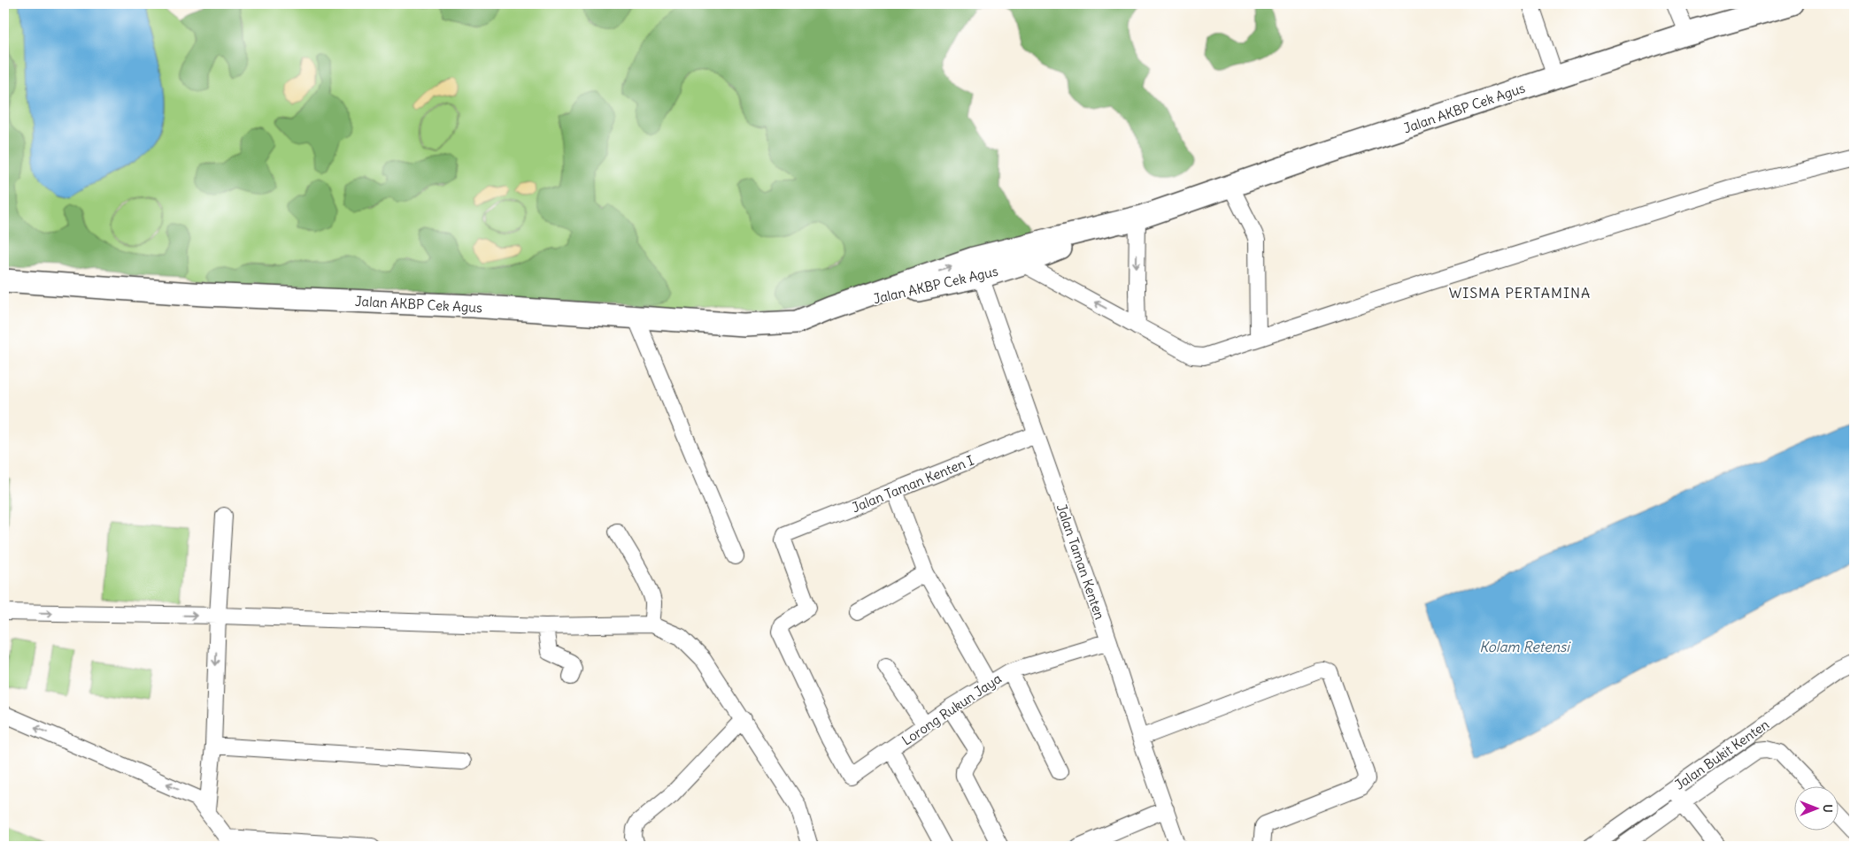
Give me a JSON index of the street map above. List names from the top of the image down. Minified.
{"streets":{"main road":["Jalan AKBP Cek Agus"],"street":["Jalan Taman Kenten I","Jalan Taman Kenten","Lorong Rukun Jaya","Jalan Bukit Kenten"]},"crossings":[["Jalan AKBP Cek Agus","Jalan Taman Kenten"],["Jalan Taman Kenten I","Jalan Taman Kenten"],["Jalan Taman Kenten I","Lorong Rukun Jaya"],["Jalan Taman Kenten","Lorong Rukun Jaya"]],"districts":["WISMA PERTAMINA"],"water":["Kolam Retensi"],"north":"right"}
